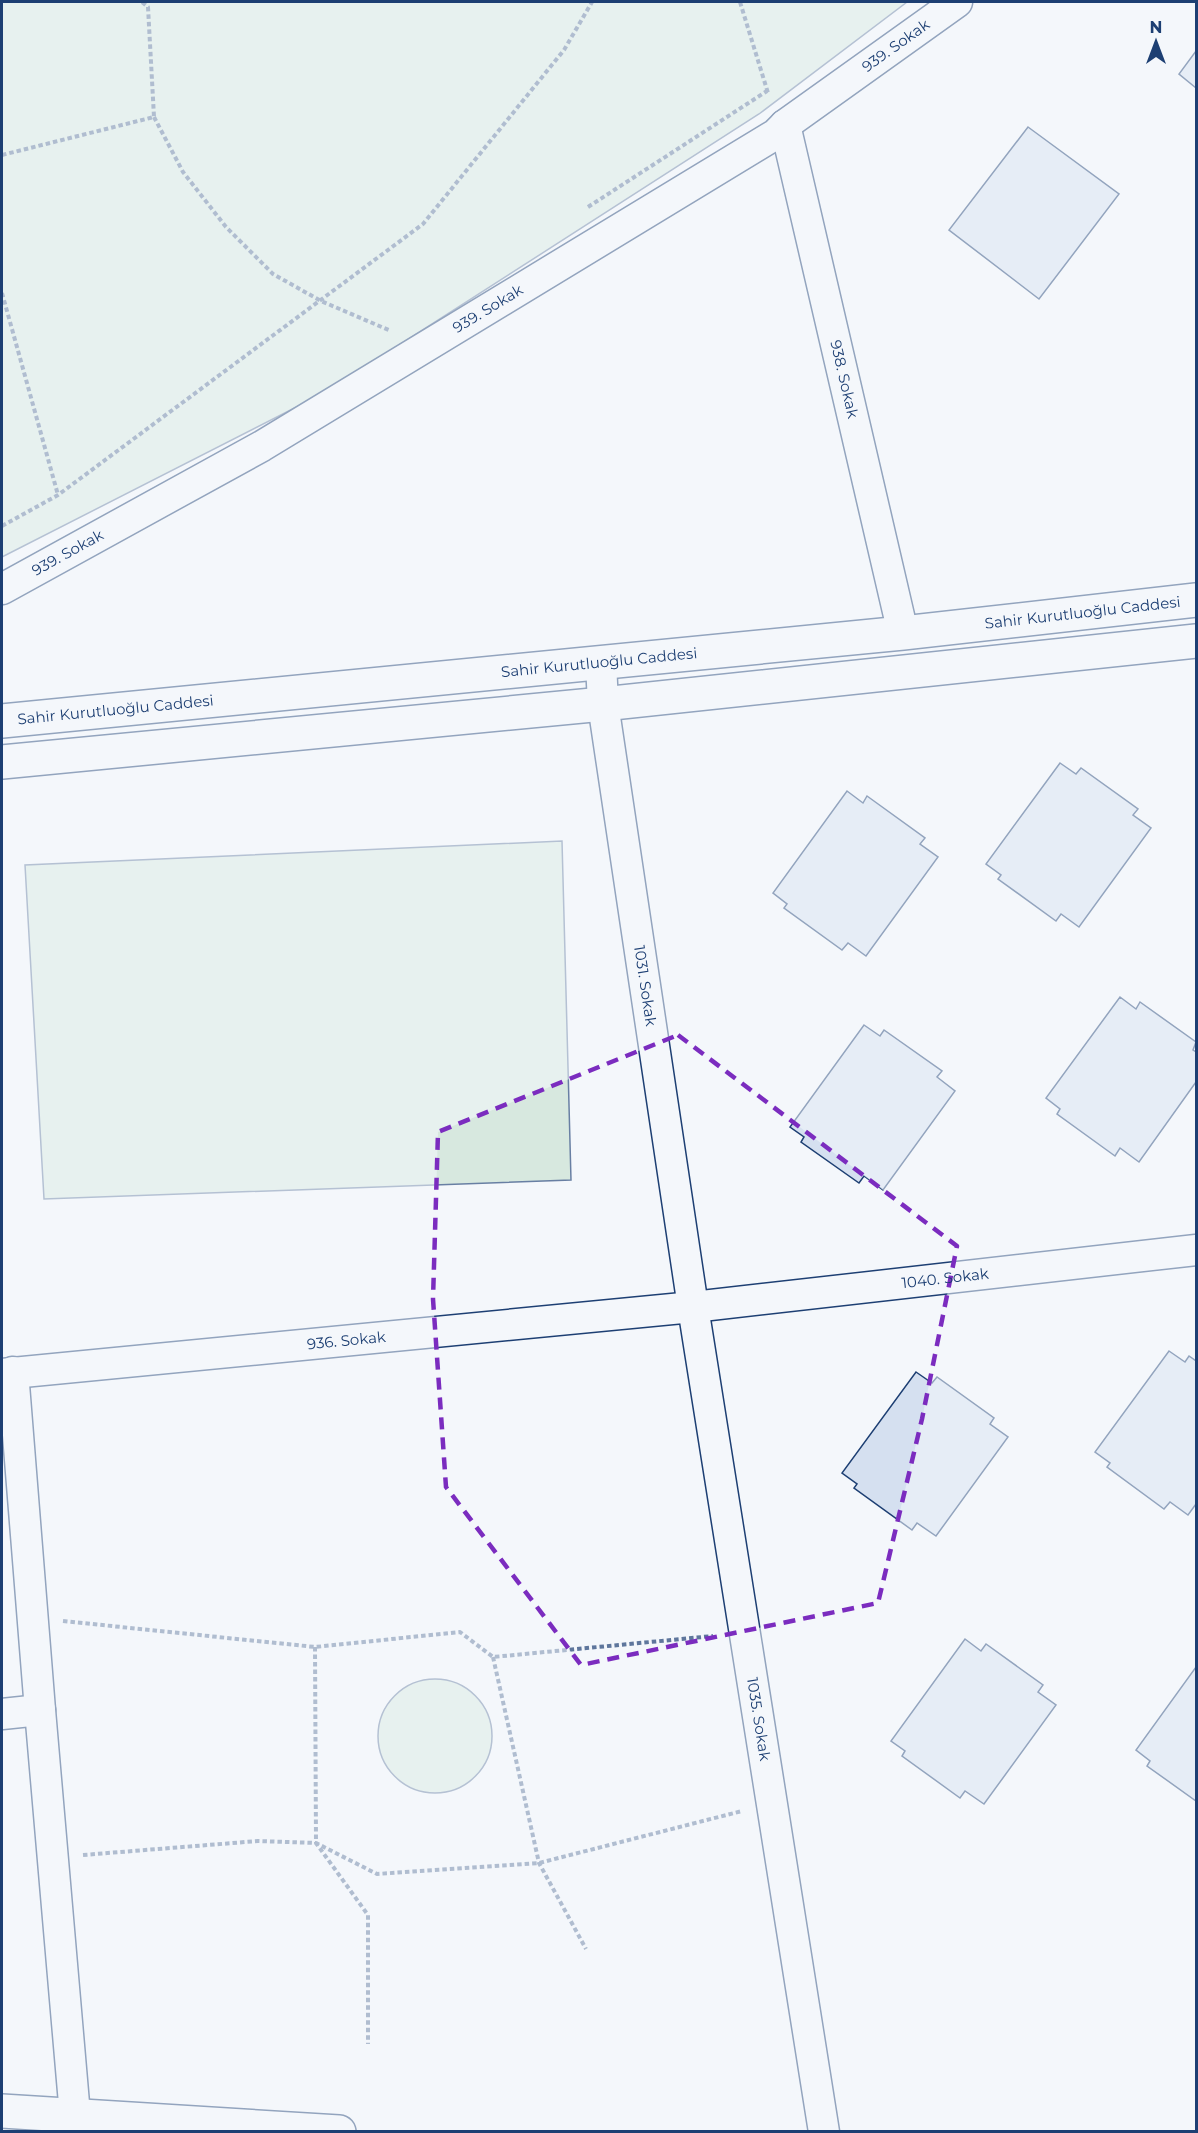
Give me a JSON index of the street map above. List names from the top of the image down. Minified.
{"streets":{"street":["939. Sokak","938. Sokak","Sahir Kurutluoğlu Caddesi","1031. Sokak","1040. Sokak","936. Sokak","1035. Sokak"]},"crossings":[["939. Sokak","938. Sokak"],["938. Sokak","Sahir Kurutluoğlu Caddesi"],["Sahir Kurutluoğlu Caddesi","1031. Sokak"],["1031. Sokak","1040. Sokak"],["1031. Sokak","936. Sokak"],["1031. Sokak","1035. Sokak"],["1040. Sokak","936. Sokak"],["1040. Sokak","1035. Sokak"],["936. Sokak","1035. Sokak"]],"north":"top"}
